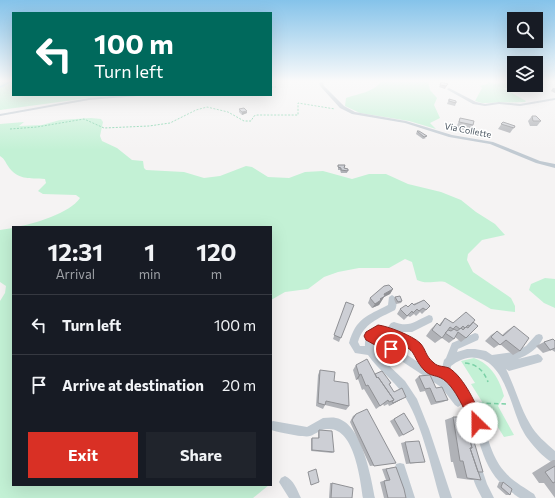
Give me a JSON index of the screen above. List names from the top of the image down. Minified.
{"streets":{"street":["Via Collette"]},"page":{"turn":["100 m","Turn left"],"eta":["12:31","Arrival","1","min","120","m"],"list":[{"name":"Turn left","value":"100 m"},{"name":"Arrive at destination","value":"20 m"}],"buttons":["Exit","Share"]}}
